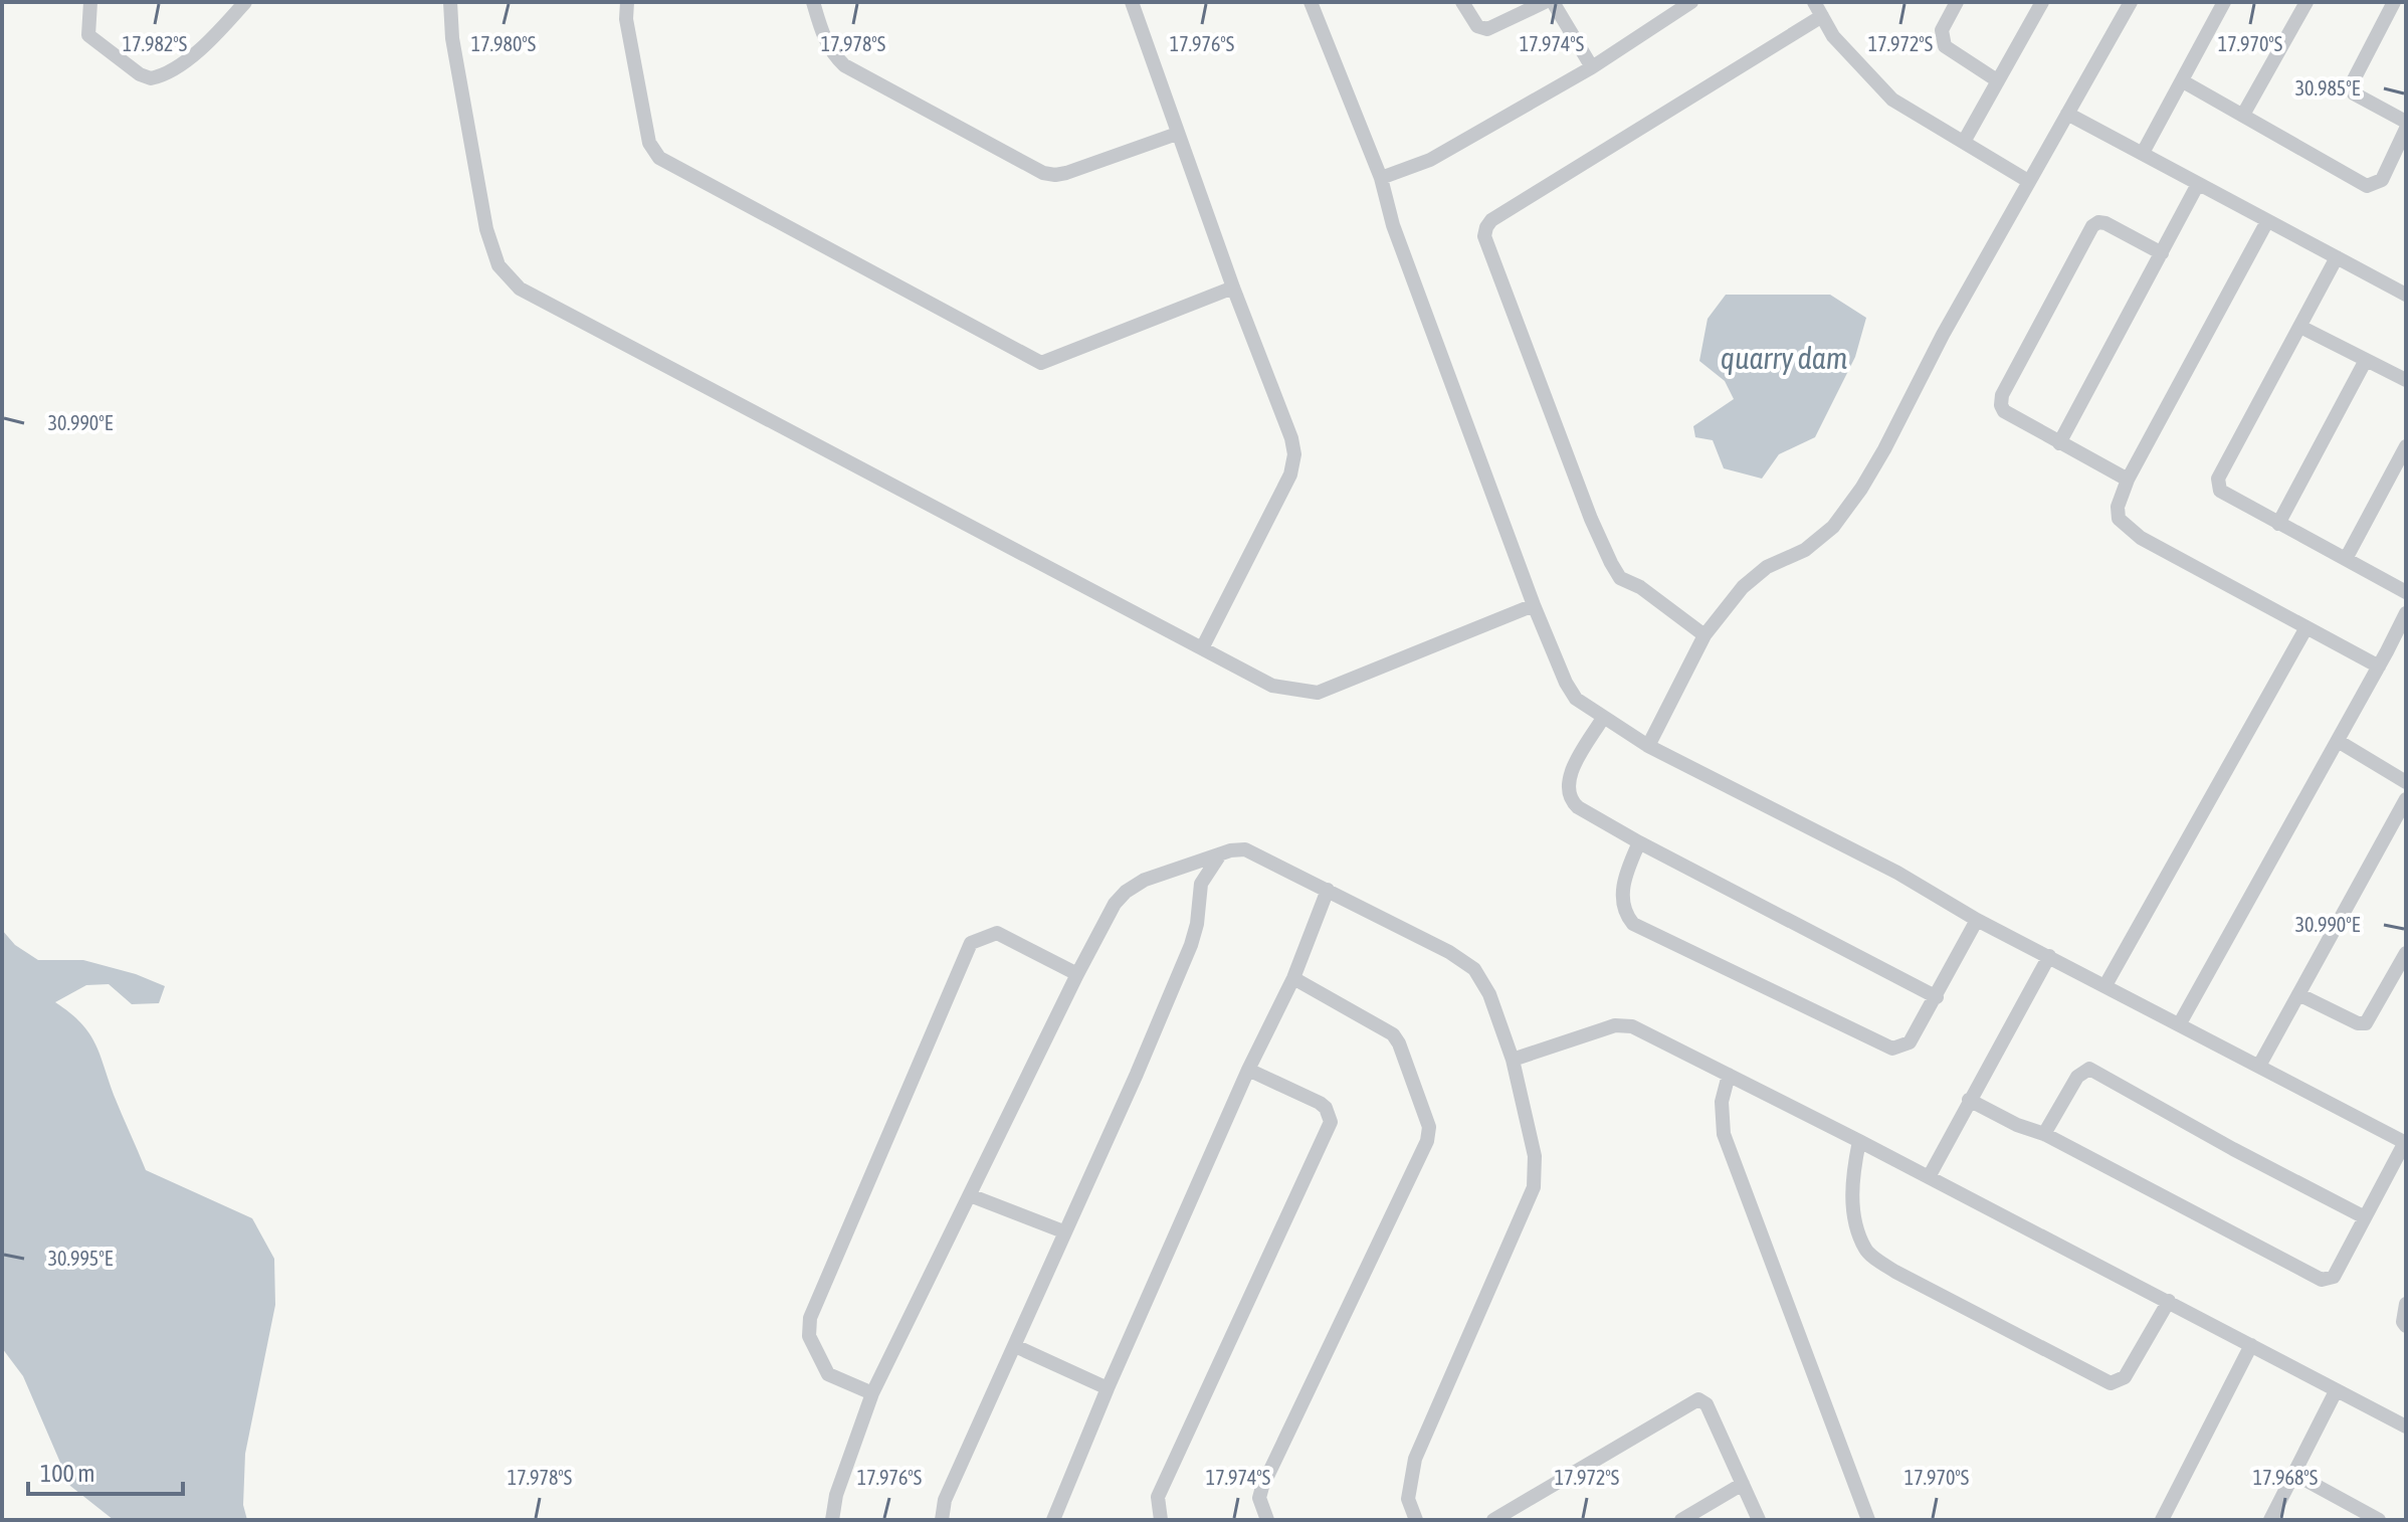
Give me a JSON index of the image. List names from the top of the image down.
{
  "water": ["quarry dam"],
  "scale_bar": "100 m",
  "coordinates": [
    "17.982°S",
    "17.980°S",
    "17.978°S",
    "17.976°S",
    "17.974°S",
    "17.972°S",
    "17.970°S",
    "30.985°E",
    "30.990°E",
    "30.995°E",
    "17.968°S"
  ]
}
